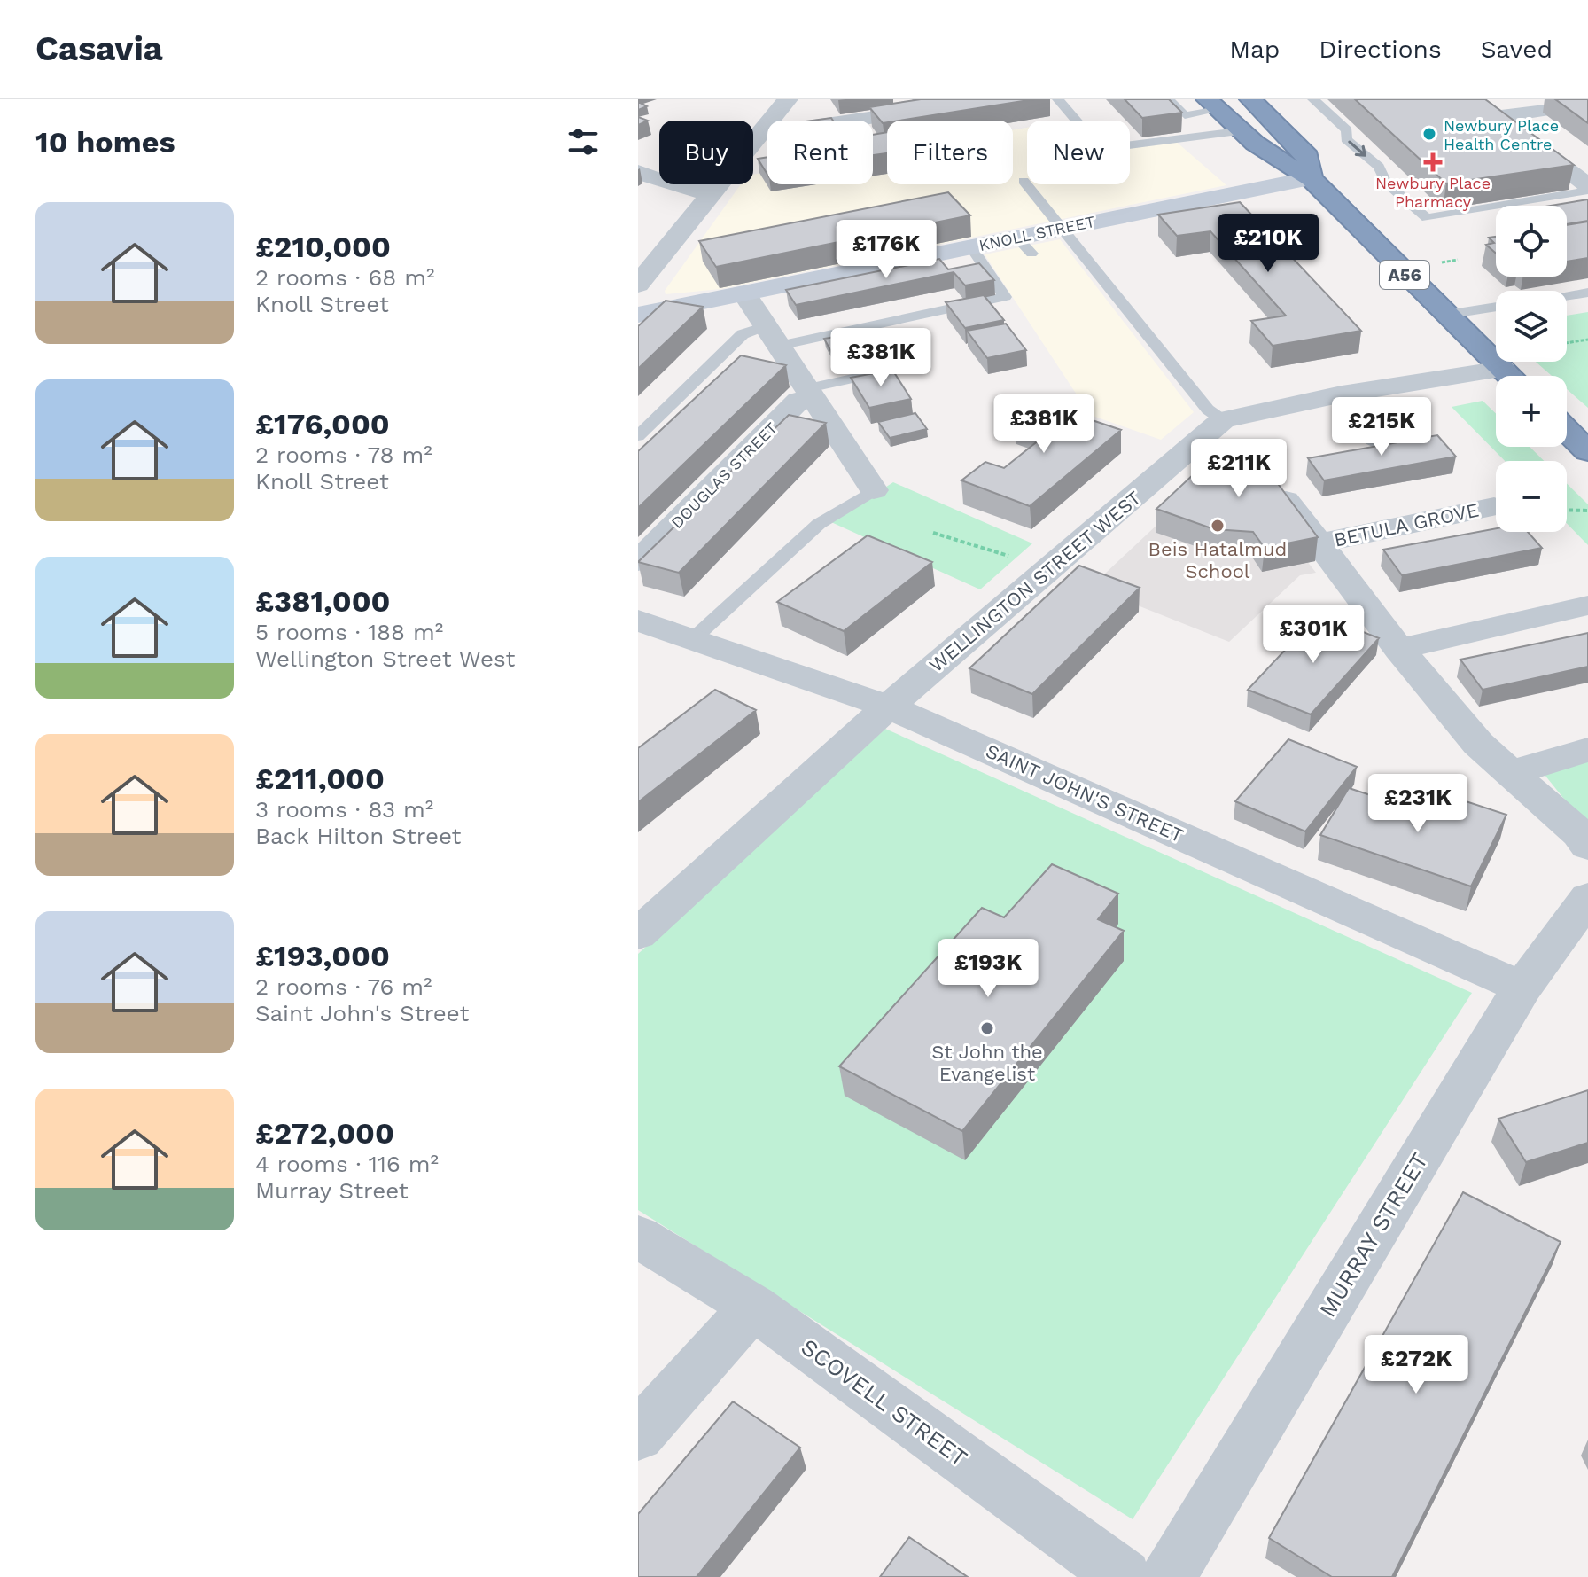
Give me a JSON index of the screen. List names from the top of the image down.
{
  "streets": {
    "highway": ["A56"],
    "main road": ["KNOLL STREET"],
    "street": [
      "DOUGLAS STREET",
      "BETULA GROVE",
      "WELLINGTON STREET WEST",
      "SAINT JOHN'S STREET",
      "MURRAY STREET",
      "SCOVELL STREET"
    ]
  },
  "crossings": [
    ["KNOLL STREET", "A56"],
    ["WELLINGTON STREET WEST", "SAINT JOHN'S STREET"],
    ["SAINT JOHN'S STREET", "MURRAY STREET"]
  ],
  "places": {
    "other": ["Newbury Place Health Centre", "Beis Hatalmud School", "St John the Evangelist"],
    "health": ["Newbury Place Pharmacy"]
  },
  "page": {
    "header": "Casavia",
    "nav": ["Map", "Directions", "Saved"],
    "heading": "10 homes",
    "chip": [
      "Buy",
      "Rent",
      "Filters",
      "New"
    ],
    "list": [
      {
        "name": "£210,000",
        "note": "2 rooms · 68 m² · Knoll Street"
      },
      {
        "name": "£176,000",
        "note": "2 rooms · 78 m² · Knoll Street"
      },
      {
        "name": "£381,000",
        "note": "5 rooms · 188 m² · Wellington Street West"
      },
      {
        "name": "£211,000",
        "note": "3 rooms · 83 m² · Back Hilton Street"
      },
      {
        "name": "£193,000",
        "note": "2 rooms · 76 m² · Saint John's Street"
      },
      {
        "name": "£272,000",
        "note": "4 rooms · 116 m² · Murray Street"
      }
    ],
    "map_buttons": ["+", "−"],
    "price": [
      "£210K",
      "£176K",
      "£381K",
      "£381K",
      "£215K",
      "£211K",
      "£301K",
      "£231K",
      "£193K",
      "£272K"
    ]
  }
}
